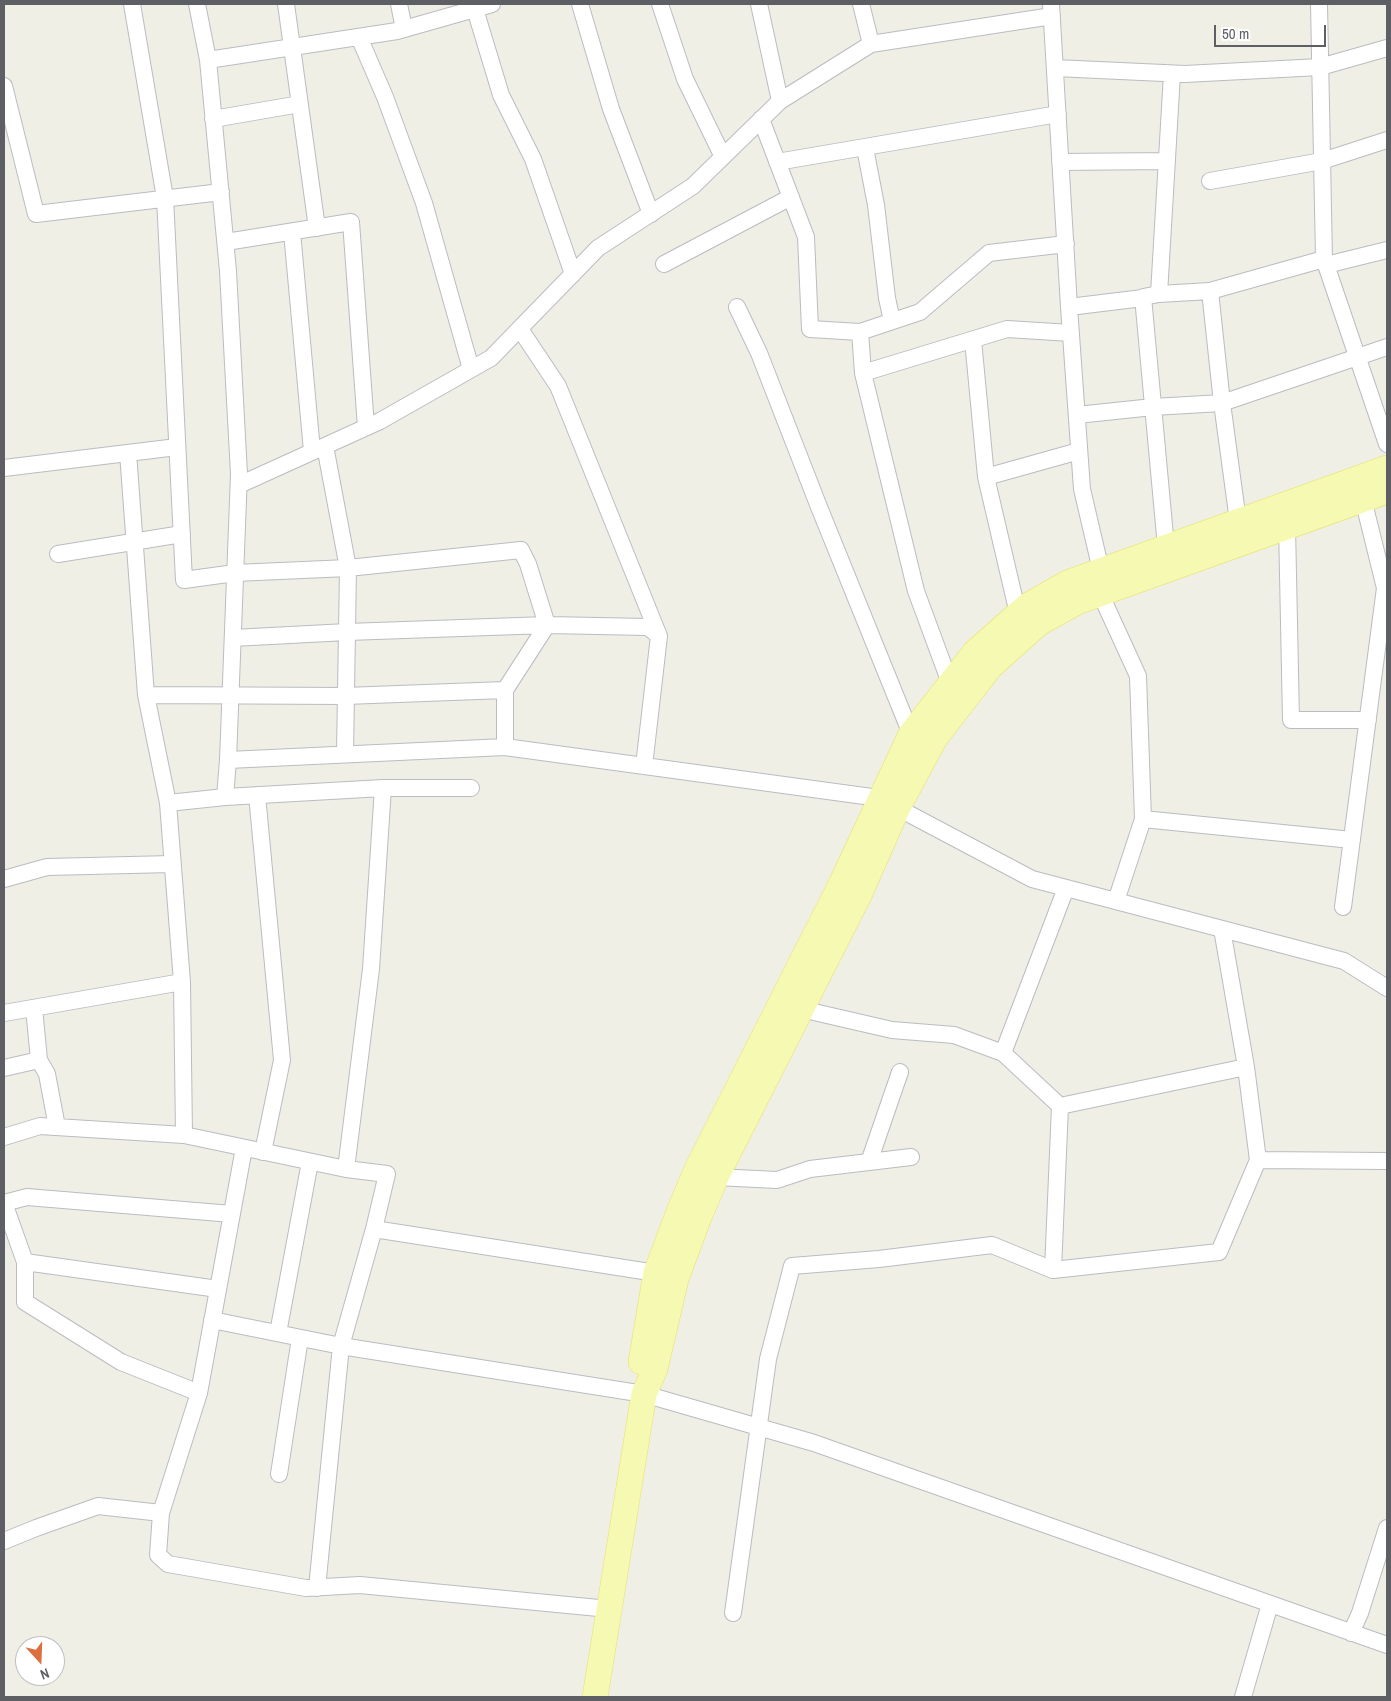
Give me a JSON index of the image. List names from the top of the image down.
{
  "scale_bar": "50 m",
  "north": "bottom"
}
